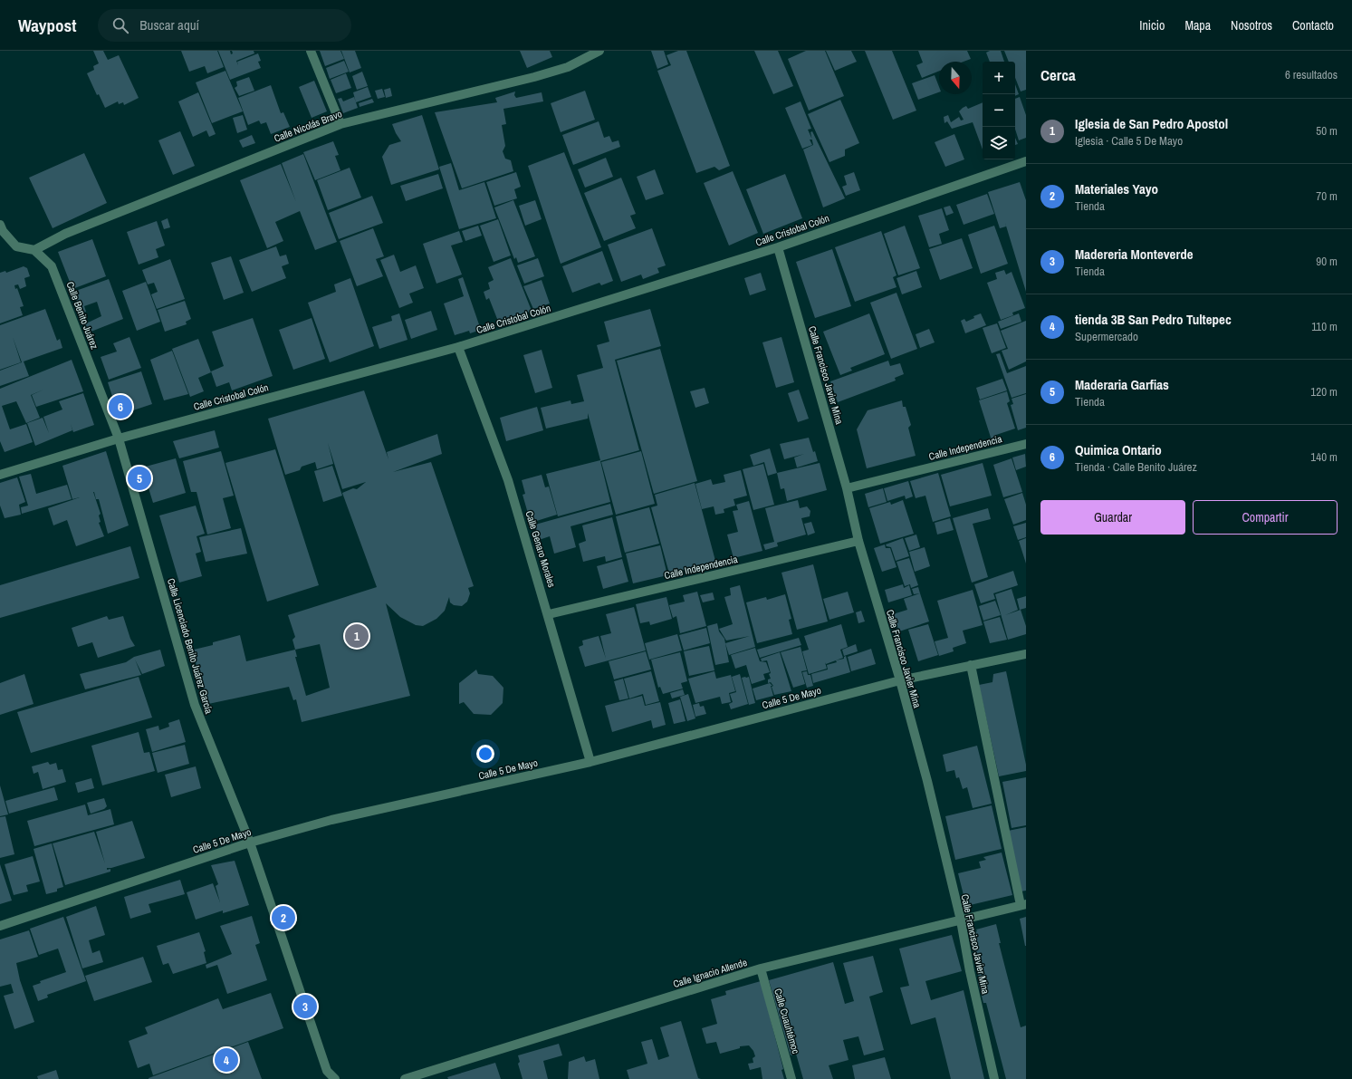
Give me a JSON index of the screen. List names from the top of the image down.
{
  "streets": {
    "street": [
      "Calle Nicolás Bravo",
      "Calle Cristobal Colón",
      "Calle Benito Juárez",
      "Calle Francisco Javier Mina",
      "Calle Independencia",
      "Calle Genaro Morales",
      "Calle Licenciado Benito Juárez García",
      "Calle 5 De Mayo",
      "Calle Ignacio Allende",
      "Calle Cuauhtémoc"
    ]
  },
  "crossings": [
    ["Calle Nicolás Bravo", "Calle Benito Juárez"],
    ["Calle Cristobal Colón", "Calle Benito Juárez"],
    ["Calle Cristobal Colón", "Calle Francisco Javier Mina"],
    ["Calle Cristobal Colón", "Calle Genaro Morales"],
    ["Calle Cristobal Colón", "Calle Licenciado Benito Juárez García"],
    ["Calle Benito Juárez", "Calle Licenciado Benito Juárez García"],
    ["Calle Francisco Javier Mina", "Calle Independencia"],
    ["Calle Francisco Javier Mina", "Calle 5 De Mayo"],
    ["Calle Francisco Javier Mina", "Calle Ignacio Allende"],
    ["Calle Independencia", "Calle Genaro Morales"],
    ["Calle Genaro Morales", "Calle 5 De Mayo"],
    ["Calle Licenciado Benito Juárez García", "Calle 5 De Mayo"],
    ["Calle Ignacio Allende", "Calle Cuauhtémoc"]
  ],
  "north": "bottom",
  "page": {
    "header": "Waypost",
    "search": "Buscar aquí",
    "nav": [
      "Inicio",
      "Mapa",
      "Nosotros",
      "Contacto"
    ],
    "heading": ["Cerca", "6 resultados"],
    "map_buttons": ["+", "−"],
    "list": [
      {
        "mark": "1",
        "name": "Iglesia de San Pedro Apostol",
        "note": "Iglesia · Calle 5 De Mayo",
        "value": "50 m"
      },
      {
        "mark": "2",
        "name": "Materiales Yayo",
        "note": "Tienda",
        "value": "70 m"
      },
      {
        "mark": "3",
        "name": "Madereria Monteverde",
        "note": "Tienda",
        "value": "90 m"
      },
      {
        "mark": "4",
        "name": "tienda 3B San Pedro Tultepec",
        "note": "Supermercado",
        "value": "110 m"
      },
      {
        "mark": "5",
        "name": "Maderaria Garfias",
        "note": "Tienda",
        "value": "120 m"
      },
      {
        "mark": "6",
        "name": "Quimica Ontario",
        "note": "Tienda · Calle Benito Juárez",
        "value": "140 m"
      }
    ],
    "pins": [
      "6",
      "5",
      "1",
      "2",
      "3",
      "4"
    ],
    "buttons": ["Guardar", "Compartir"]
  }
}
